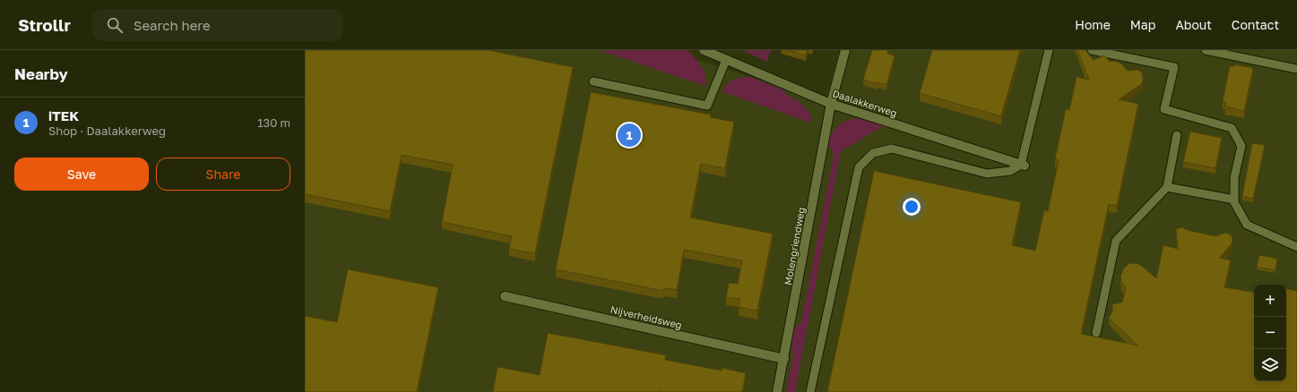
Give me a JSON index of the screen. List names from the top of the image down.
{
  "streets": {
    "street": ["Daalakkerweg", "Molengriendweg", "Nijverheidsweg"]
  },
  "crossings": [
    ["Daalakkerweg", "Molengriendweg"],
    ["Molengriendweg", "Nijverheidsweg"]
  ],
  "page": {
    "header": "Strollr",
    "search": "Search here",
    "nav": [
      "Home",
      "Map",
      "About",
      "Contact"
    ],
    "heading": "Nearby",
    "list": [
      {
        "mark": "1",
        "name": "iTEK",
        "note": "Shop · Daalakkerweg",
        "value": "130 m"
      }
    ],
    "pins": "1",
    "buttons": ["Save", "Share"],
    "map_buttons": ["+", "−"]
  }
}
